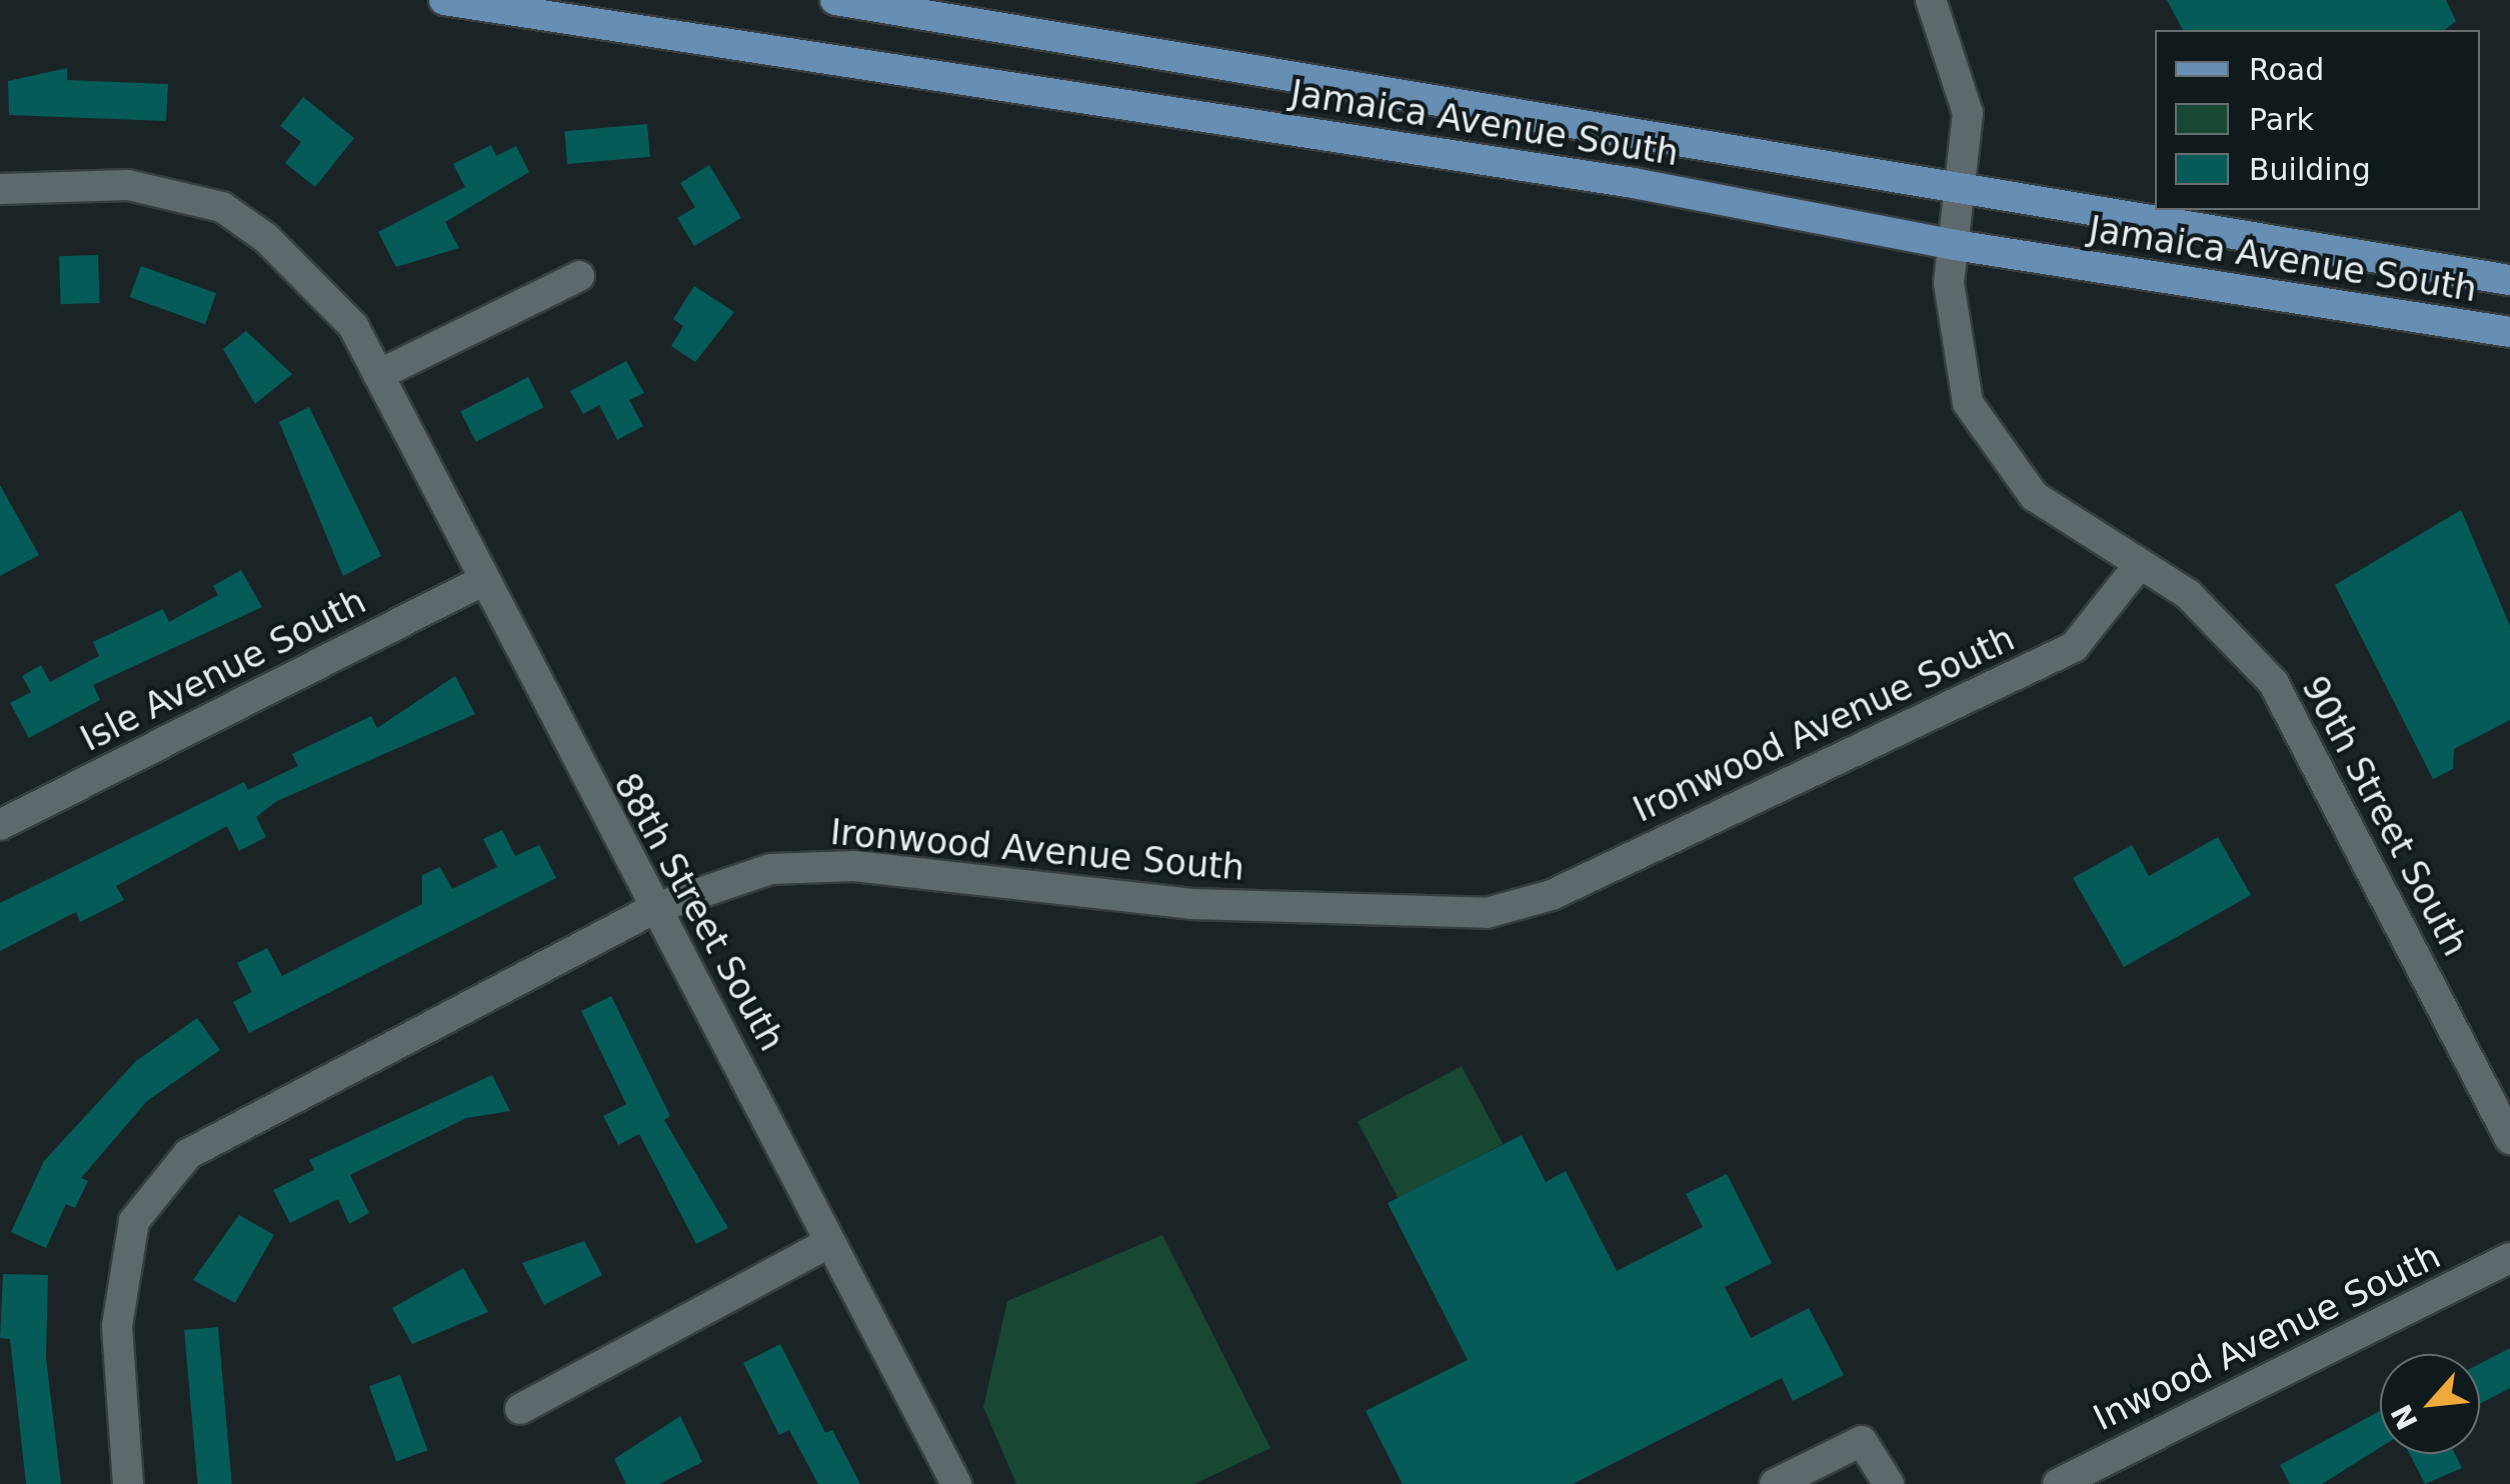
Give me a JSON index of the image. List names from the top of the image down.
{
  "streets": {
    "main road": ["Jamaica Avenue South"],
    "street": [
      "Isle Avenue South",
      "Ironwood Avenue South",
      "90th Street South",
      "88th Street South",
      "Inwood Avenue South"
    ]
  },
  "crossings": [
    ["Jamaica Avenue South", "90th Street South"],
    ["Isle Avenue South", "88th Street South"],
    ["Ironwood Avenue South", "90th Street South"],
    ["Ironwood Avenue South", "88th Street South"]
  ],
  "legend": ["Road", "Park", "Building"],
  "north": "bottom left"
}
